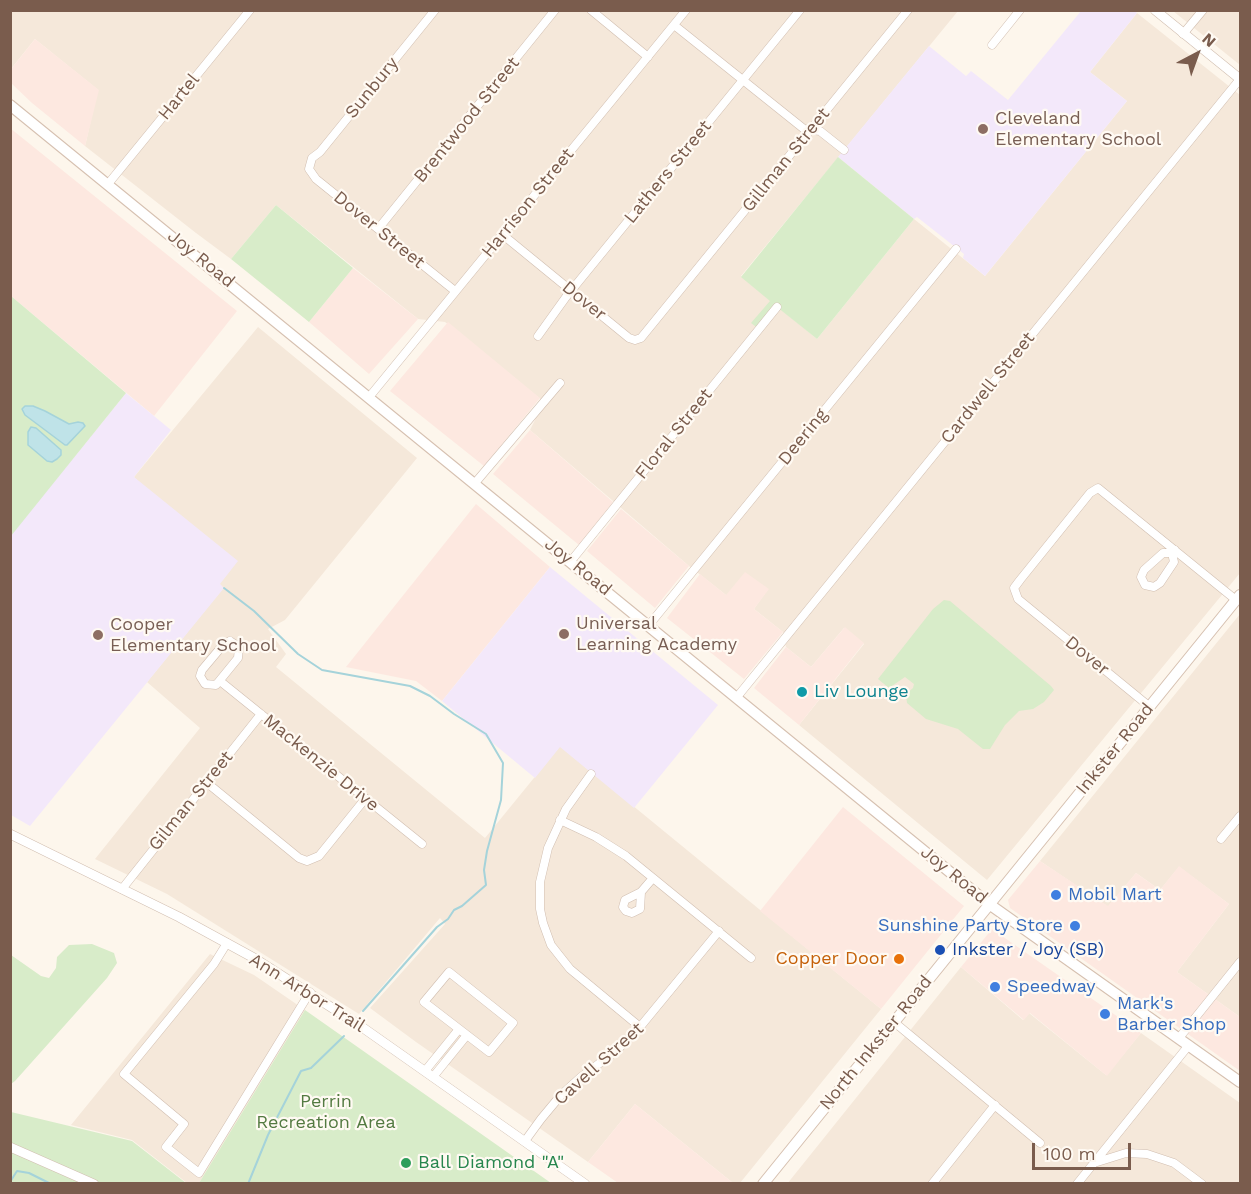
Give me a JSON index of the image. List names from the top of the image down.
{
  "streets": {
    "main road": ["Joy Road", "Inkster Road", "North Inkster Road"],
    "street": [
      "Sunbury",
      "Hartel",
      "Brentwood Street",
      "Gillman Street",
      "Lathers Street",
      "Harrison Street",
      "Dover Street",
      "Dover",
      "Cardwell Street",
      "Floral Street",
      "Deering",
      "Mackenzie Drive",
      "Gilman Street",
      "Ann Arbor Trail",
      "Cavell Street"
    ]
  },
  "crossings": [
    ["Sunbury", "Dover Street"],
    ["Hartel", "Joy Road"],
    ["Brentwood Street", "Dover Street"],
    ["Gillman Street", "Dover"],
    ["Lathers Street", "Dover"],
    ["Harrison Street", "Dover Street"],
    ["Harrison Street", "Joy Road"],
    ["Harrison Street", "Dover"],
    ["Joy Road", "Cardwell Street"],
    ["Joy Road", "Floral Street"],
    ["Joy Road", "Deering"],
    ["Joy Road", "Inkster Road"],
    ["Joy Road", "North Inkster Road"],
    ["Dover", "Inkster Road"],
    ["Inkster Road", "North Inkster Road"],
    ["Mackenzie Drive", "Gilman Street"],
    ["Gilman Street", "Ann Arbor Trail"],
    ["Ann Arbor Trail", "Cavell Street"]
  ],
  "parks": ["Perrin Recreation Area"],
  "places": [
    "Cleveland Elementary School",
    "Universal Learning Academy",
    "Cooper Elementary School",
    "Liv Lounge",
    "Mobil Mart",
    "Sunshine Party Store",
    "Inkster / Joy (SB)",
    "Copper Door",
    "Speedway",
    "Mark's Barber Shop",
    "Ball Diamond \"A\""
  ],
  "scale_bar": "100 m",
  "north": "top right"
}
